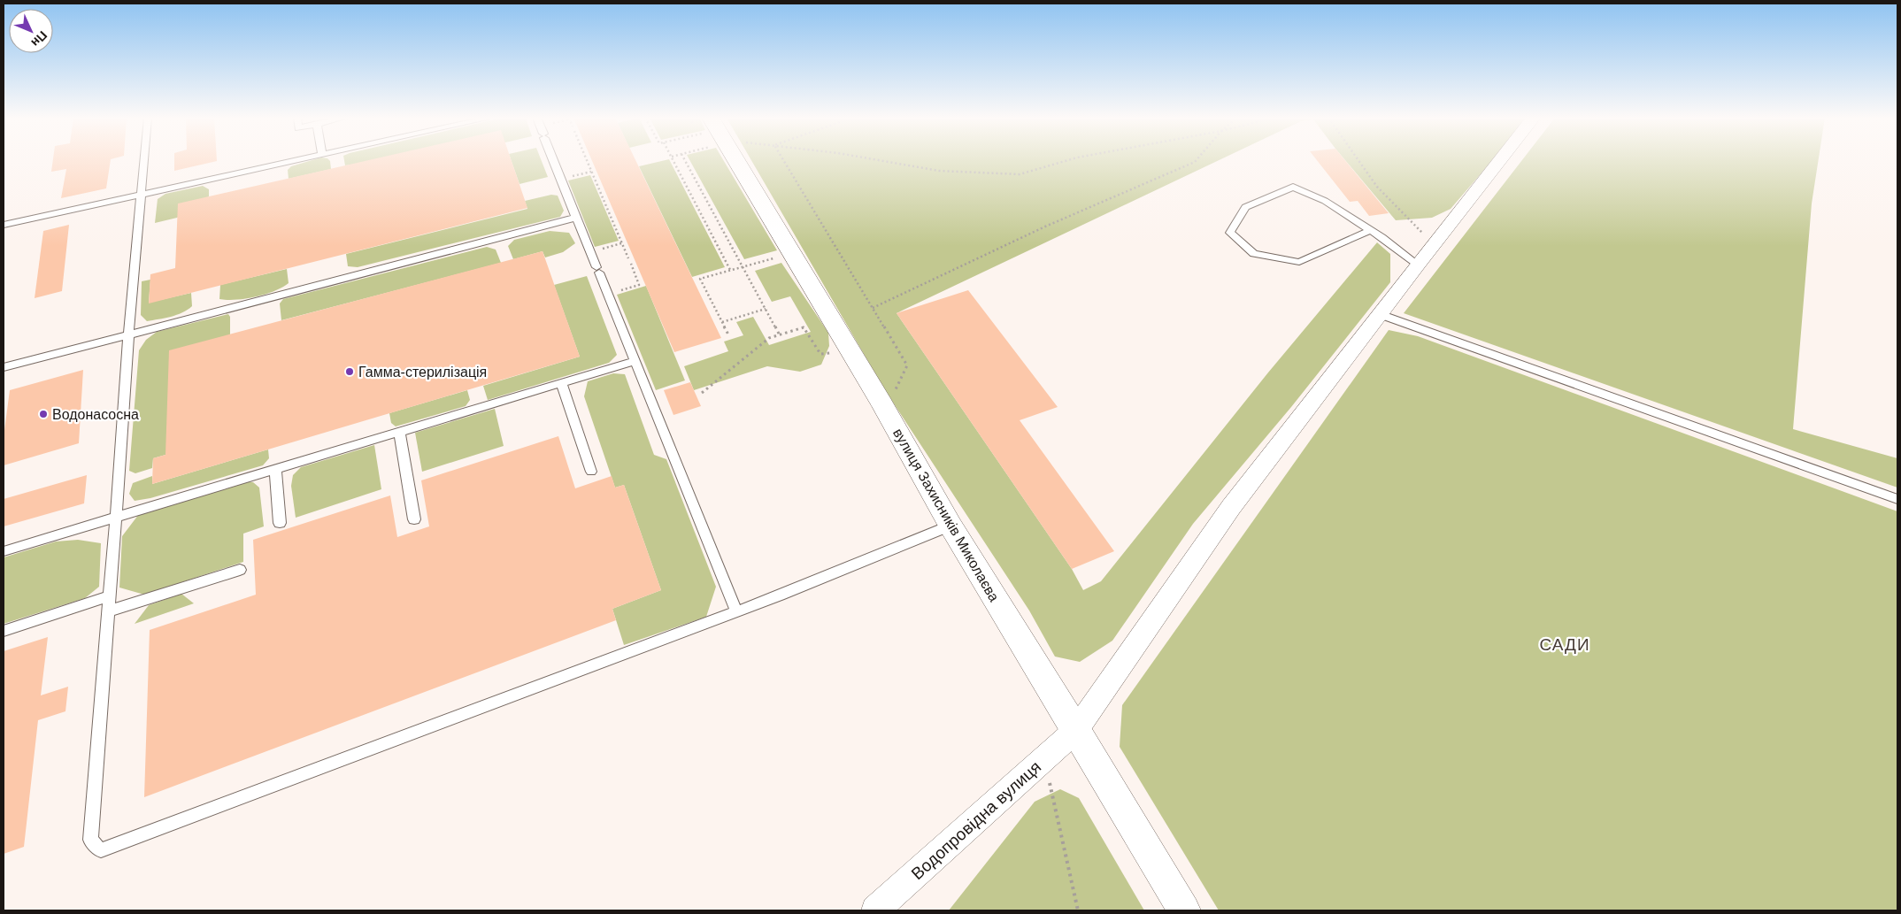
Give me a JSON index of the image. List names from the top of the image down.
{
  "streets": {
    "street": ["вулиця Захисників Миколаєва", "Водопровідна вулиця"]
  },
  "crossings": [
    ["вулиця Захисників Миколаєва", "Водопровідна вулиця"]
  ],
  "districts": ["САДИ"],
  "places": ["Гамма-стерилізація", "Водонасосна"],
  "north": "bottom right"
}
